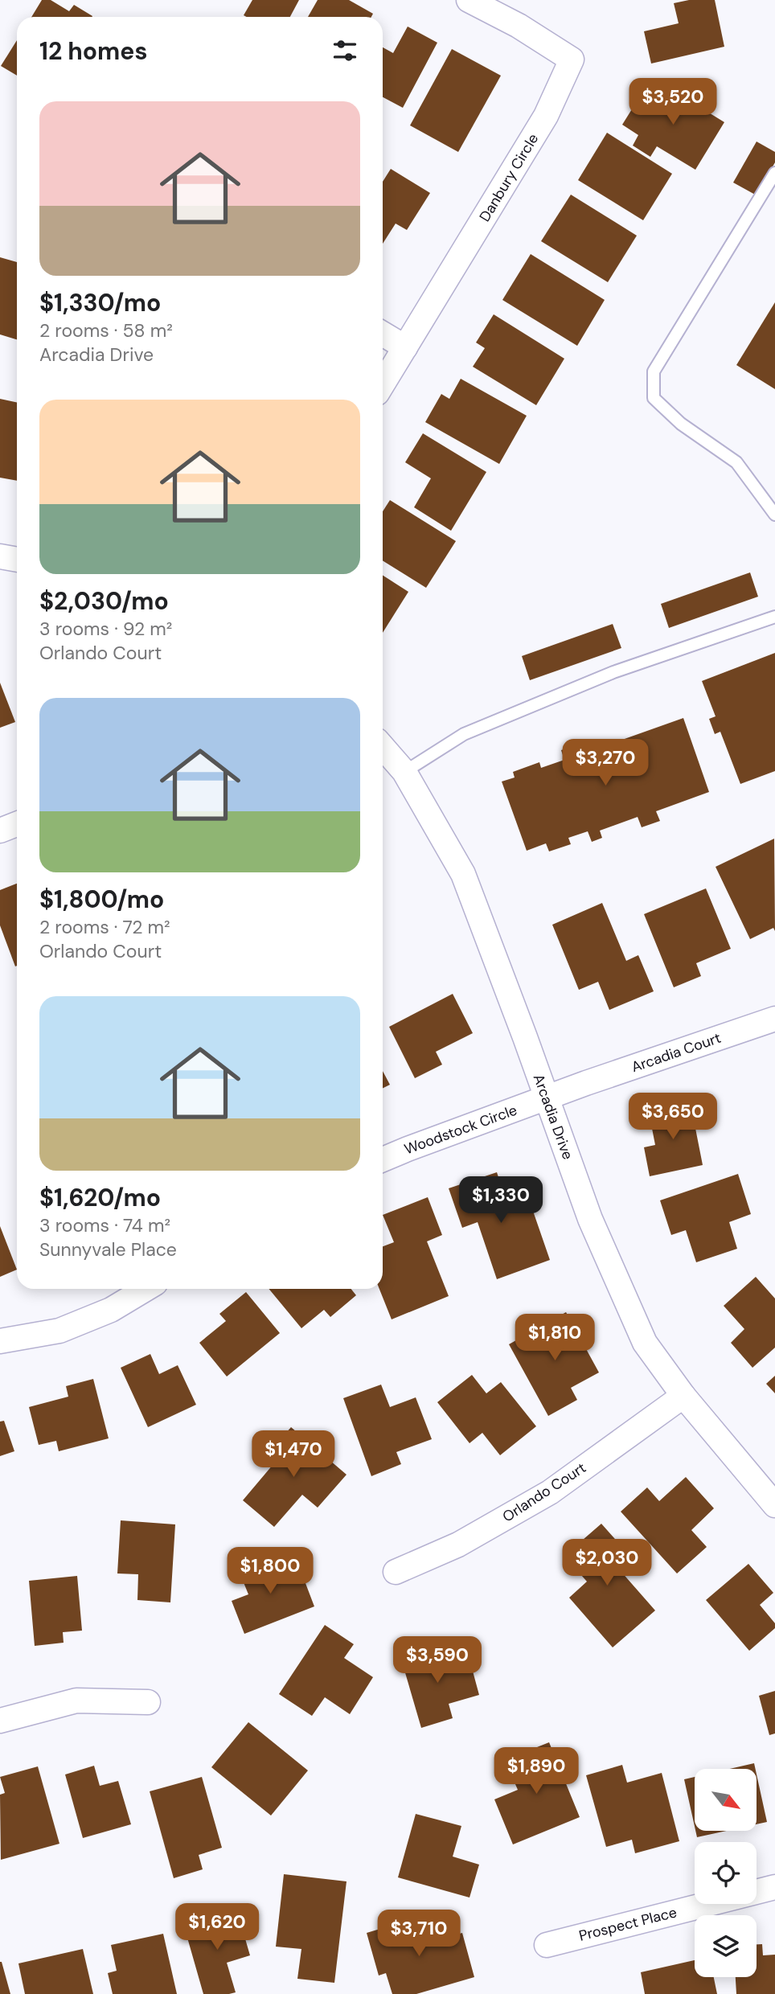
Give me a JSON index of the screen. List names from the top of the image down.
{
  "streets": {
    "street": [
      "Danbury Circle",
      "Arcadia Court",
      "Arcadia Drive",
      "Woodstock Circle",
      "Orlando Court",
      "Prospect Place"
    ]
  },
  "crossings": [
    ["Arcadia Court", "Arcadia Drive"],
    ["Arcadia Court", "Woodstock Circle"],
    ["Arcadia Drive", "Woodstock Circle"],
    ["Arcadia Drive", "Orlando Court"]
  ],
  "north": "bottom right",
  "page": {
    "heading": "12 homes",
    "price": [
      "$3,520",
      "$3,270",
      "$3,650",
      "$1,330",
      "$1,810",
      "$1,470",
      "$2,030",
      "$1,800",
      "$3,590",
      "$1,890",
      "$1,620",
      "$3,710"
    ],
    "list": [
      {
        "name": "$1,330/mo",
        "note": "2 rooms · 58 m² · Arcadia Drive"
      },
      {
        "name": "$2,030/mo",
        "note": "3 rooms · 92 m² · Orlando Court"
      },
      {
        "name": "$1,800/mo",
        "note": "2 rooms · 72 m² · Orlando Court"
      },
      {
        "name": "$1,620/mo",
        "note": "3 rooms · 74 m² · Sunnyvale Place"
      }
    ]
  }
}
